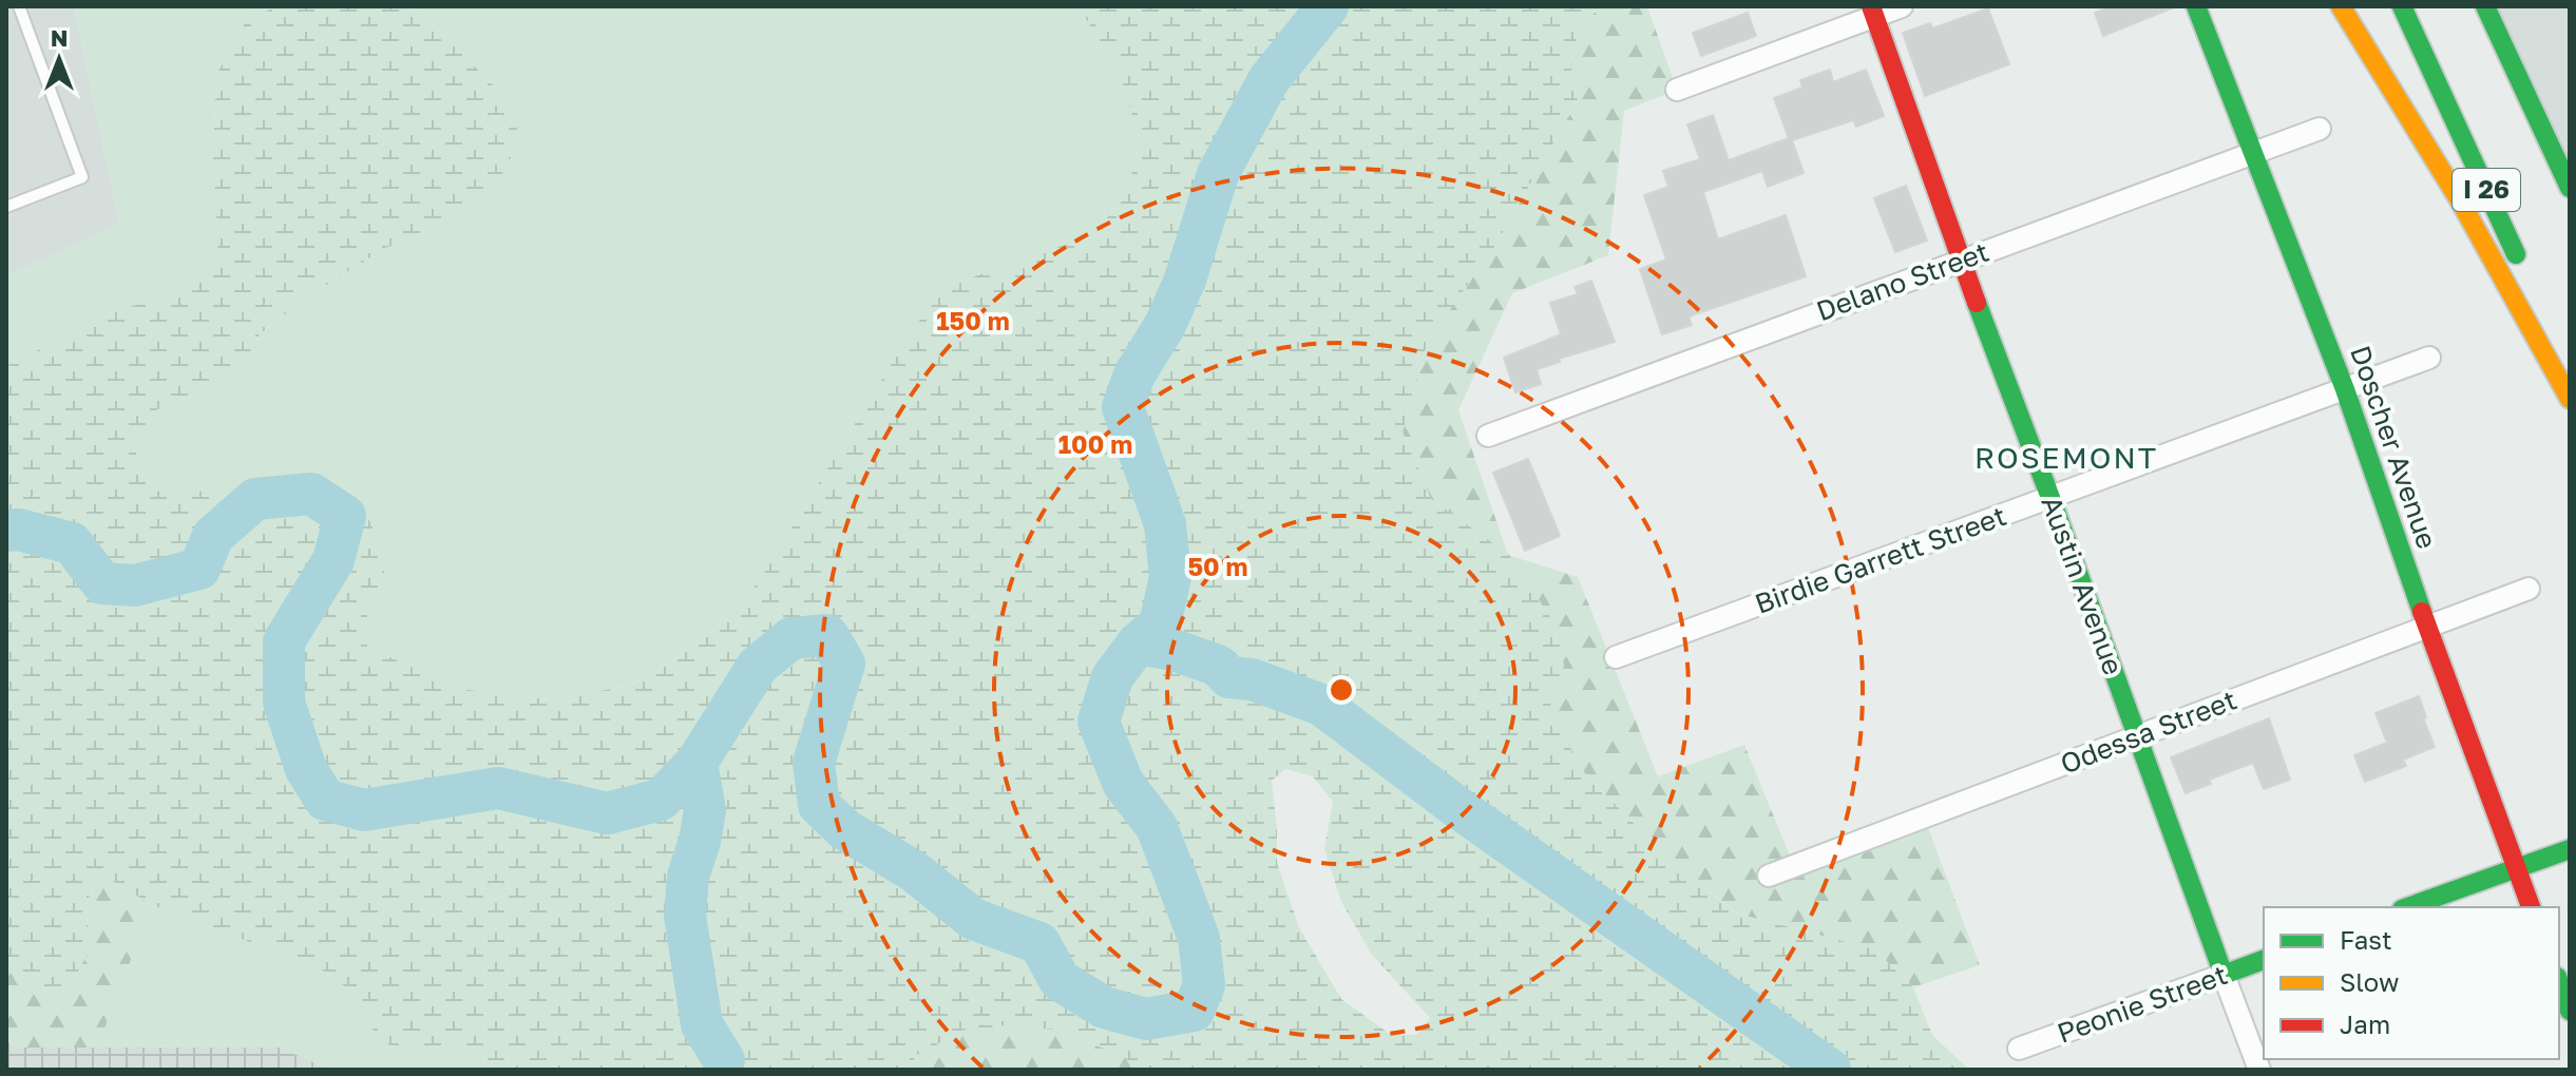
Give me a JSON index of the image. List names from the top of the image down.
{
  "streets": {
    "main road": [
      "I 26",
      "Doscher Avenue",
      "Austin Avenue",
      "Peonie Street"
    ],
    "street": ["Delano Street", "Birdie Garrett Street", "Odessa Street"]
  },
  "crossings": [
    ["Delano Street", "Doscher Avenue"],
    ["Delano Street", "Austin Avenue"],
    ["Doscher Avenue", "Birdie Garrett Street"],
    ["Doscher Avenue", "Odessa Street"],
    ["Birdie Garrett Street", "Austin Avenue"],
    ["Austin Avenue", "Odessa Street"],
    ["Austin Avenue", "Peonie Street"]
  ],
  "districts": ["ROSEMONT"],
  "legend": ["Fast", "Slow", "Jam"],
  "north": "top",
  "rings": ["150 m", "100 m", "50 m"]
}
